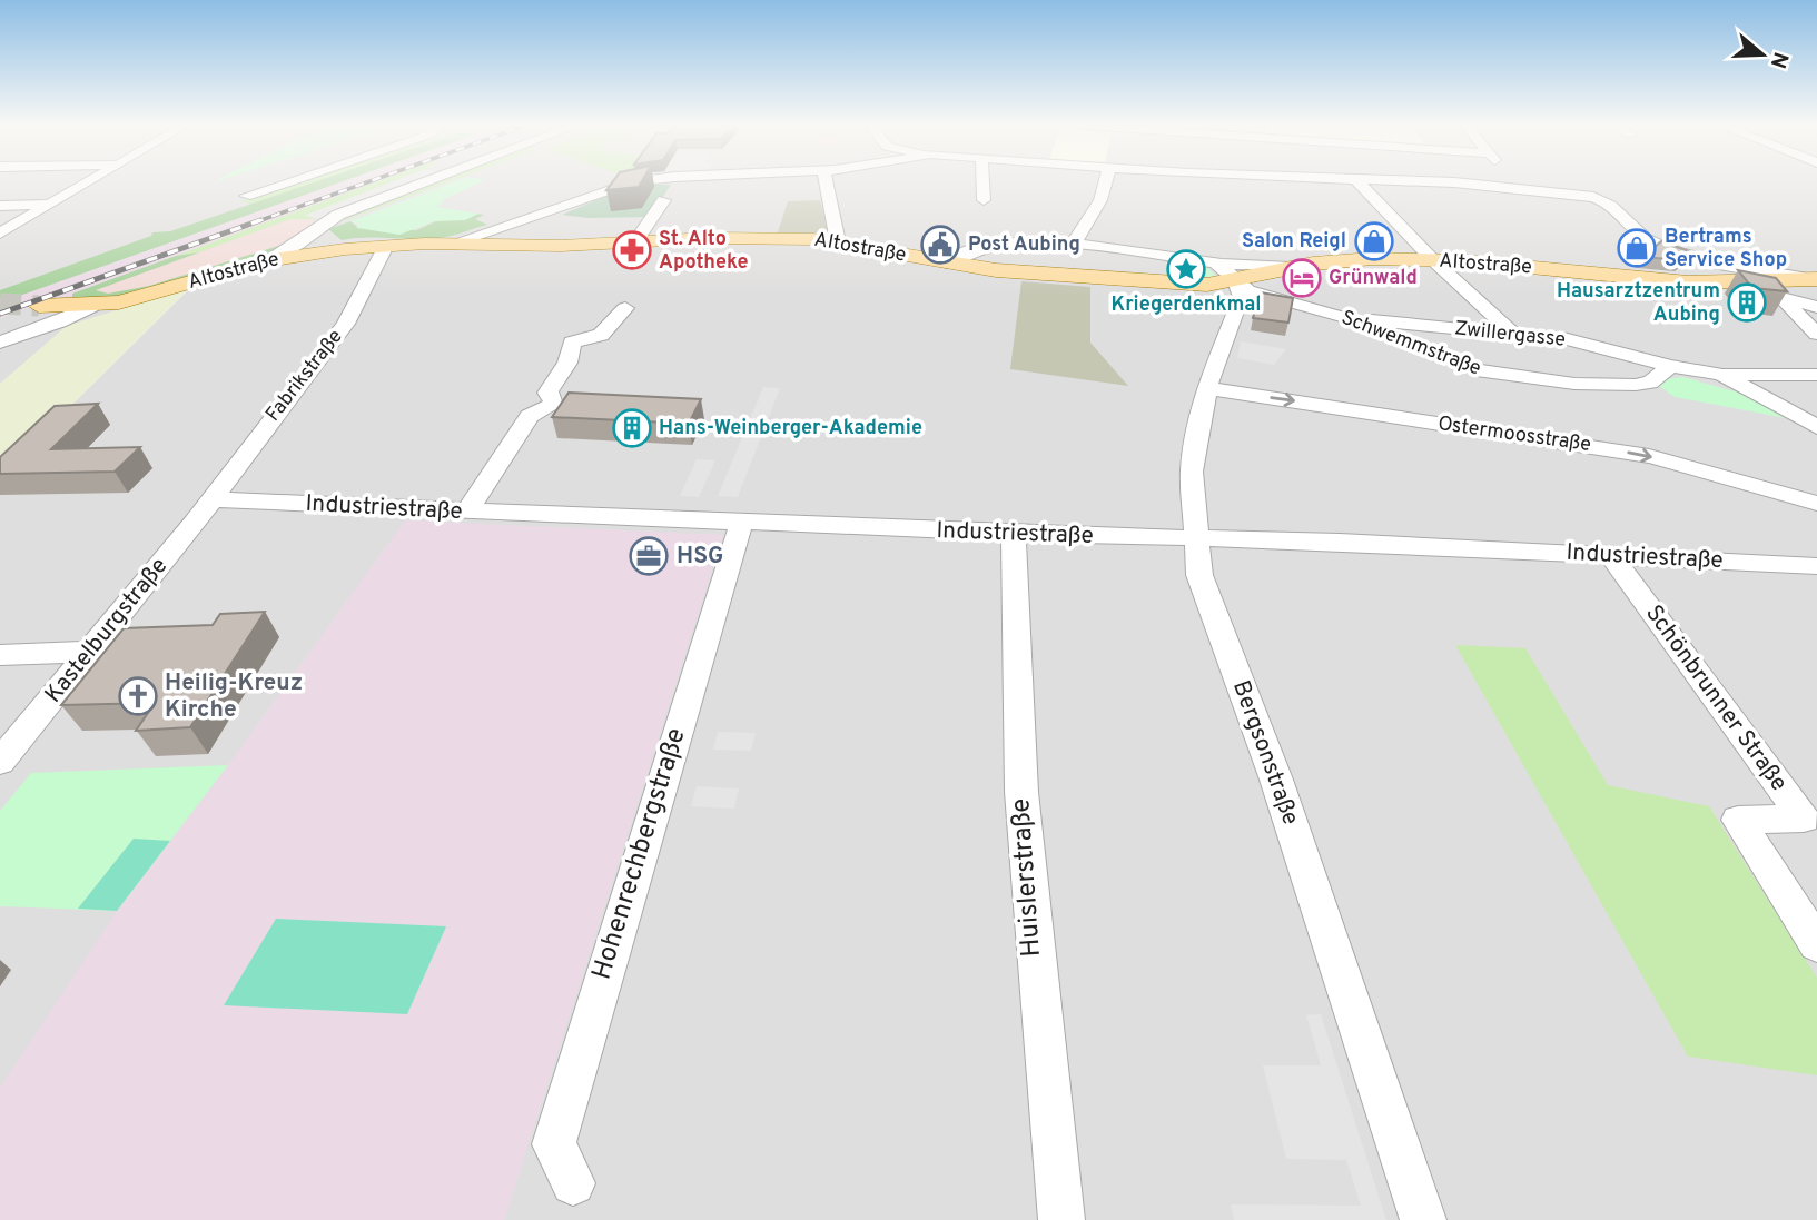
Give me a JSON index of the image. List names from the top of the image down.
{
  "streets": {
    "main road": ["Altostraße"],
    "street": [
      "Zwillergasse",
      "Schwemmstraße",
      "Fabrikstraße",
      "Ostermoosstraße",
      "Industriestraße",
      "Kastelburgstraße",
      "Schönbrunner Straße",
      "Bergsonstraße",
      "Hohenrechbergstraße",
      "Huislerstraße"
    ]
  },
  "crossings": [
    ["Altostraße", "Schwemmstraße"],
    ["Altostraße", "Fabrikstraße"],
    ["Altostraße", "Bergsonstraße"],
    ["Zwillergasse", "Schwemmstraße"],
    ["Schwemmstraße", "Bergsonstraße"],
    ["Fabrikstraße", "Industriestraße"],
    ["Fabrikstraße", "Kastelburgstraße"],
    ["Ostermoosstraße", "Bergsonstraße"],
    ["Industriestraße", "Kastelburgstraße"],
    ["Industriestraße", "Schönbrunner Straße"],
    ["Industriestraße", "Bergsonstraße"],
    ["Industriestraße", "Hohenrechbergstraße"],
    ["Industriestraße", "Huislerstraße"]
  ],
  "places": {
    "shop": ["Salon Reigl", "Bertrams Service Shop"],
    "public building": ["Post Aubing"],
    "pharmacy": ["St. Alto Apotheke"],
    "place": ["Kriegerdenkmal"],
    "hotel": ["Grünwald"],
    "building": ["Hausarztzentrum Aubing", "Hans-Weinberger-Akademie"],
    "office": ["HSG"],
    "church": ["Heilig-Kreuz Kirche"]
  },
  "north": "right"
}
